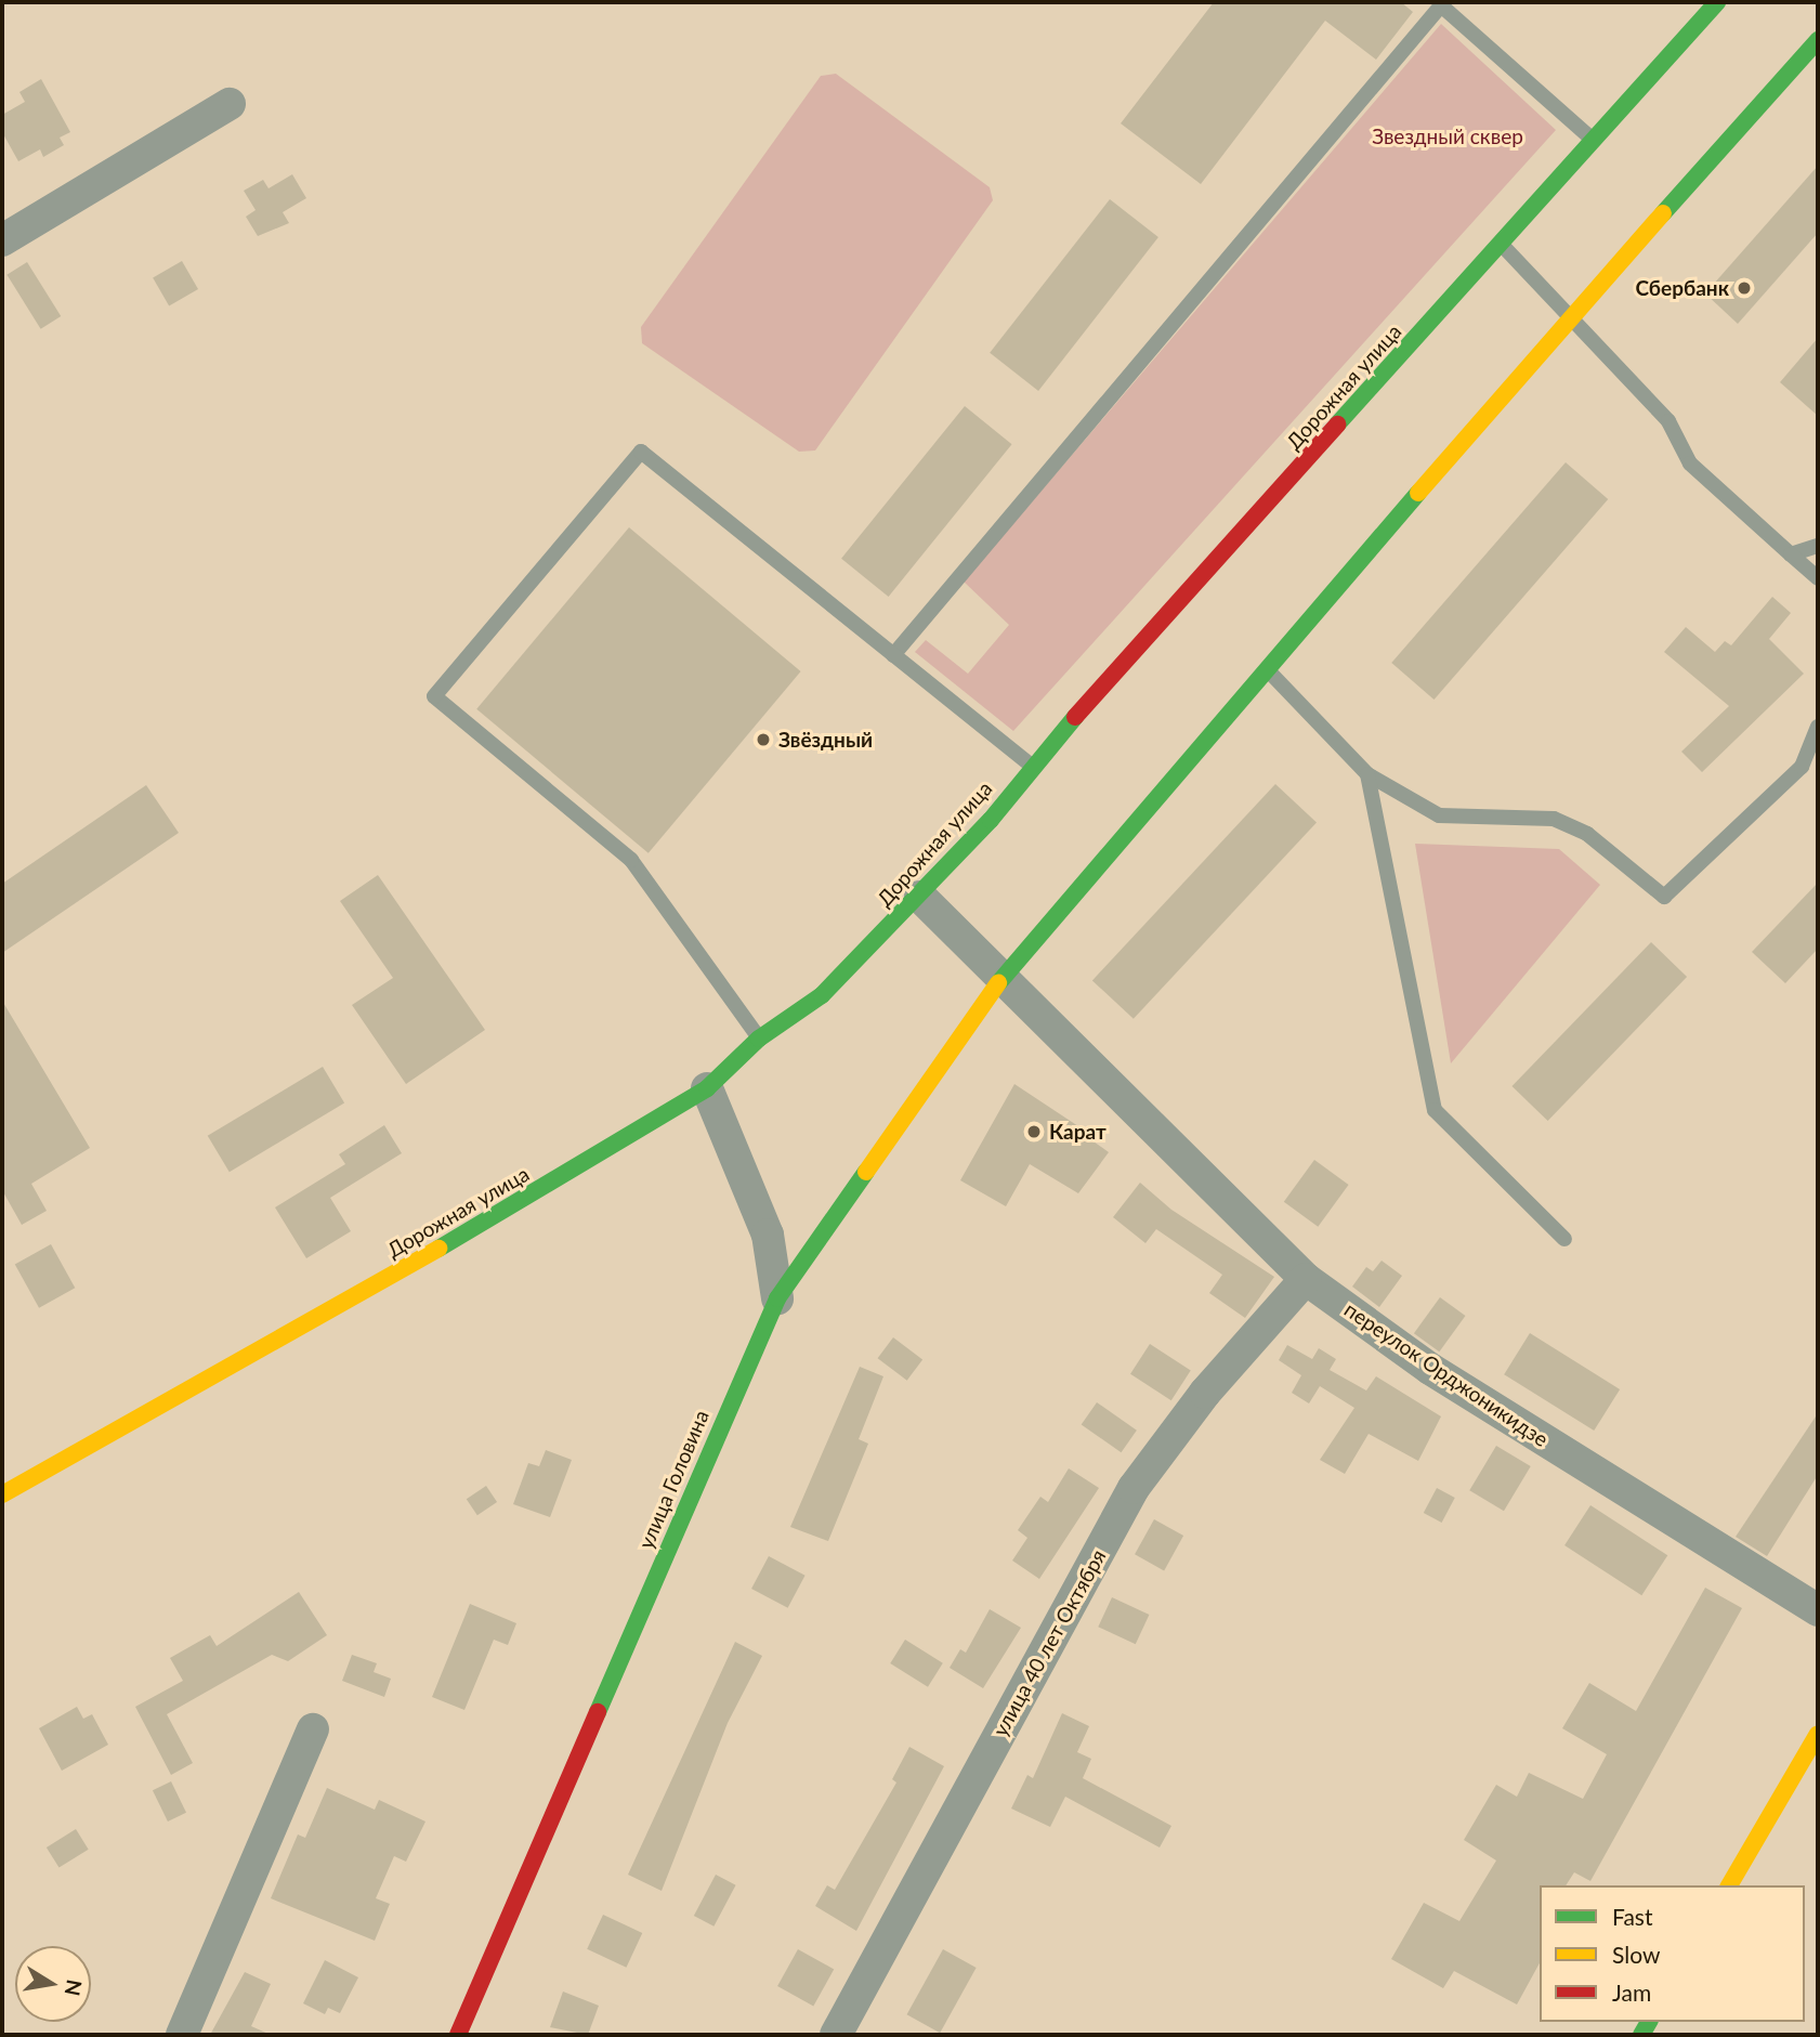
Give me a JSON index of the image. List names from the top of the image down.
{
  "streets": {
    "main road": ["Дорожная улица", "улица Головина"],
    "street": ["переулок Орджоникидзе", "улица 40 лет Октября"]
  },
  "crossings": [
    ["Дорожная улица", "переулок Орджоникидзе"],
    ["переулок Орджоникидзе", "улица Головина"],
    ["переулок Орджоникидзе", "улица 40 лет Октября"]
  ],
  "parks": ["Звездный сквер"],
  "places": ["Сбербанк", "Звёздный", "Карат"],
  "legend": ["Fast", "Slow", "Jam"],
  "north": "right"
}
